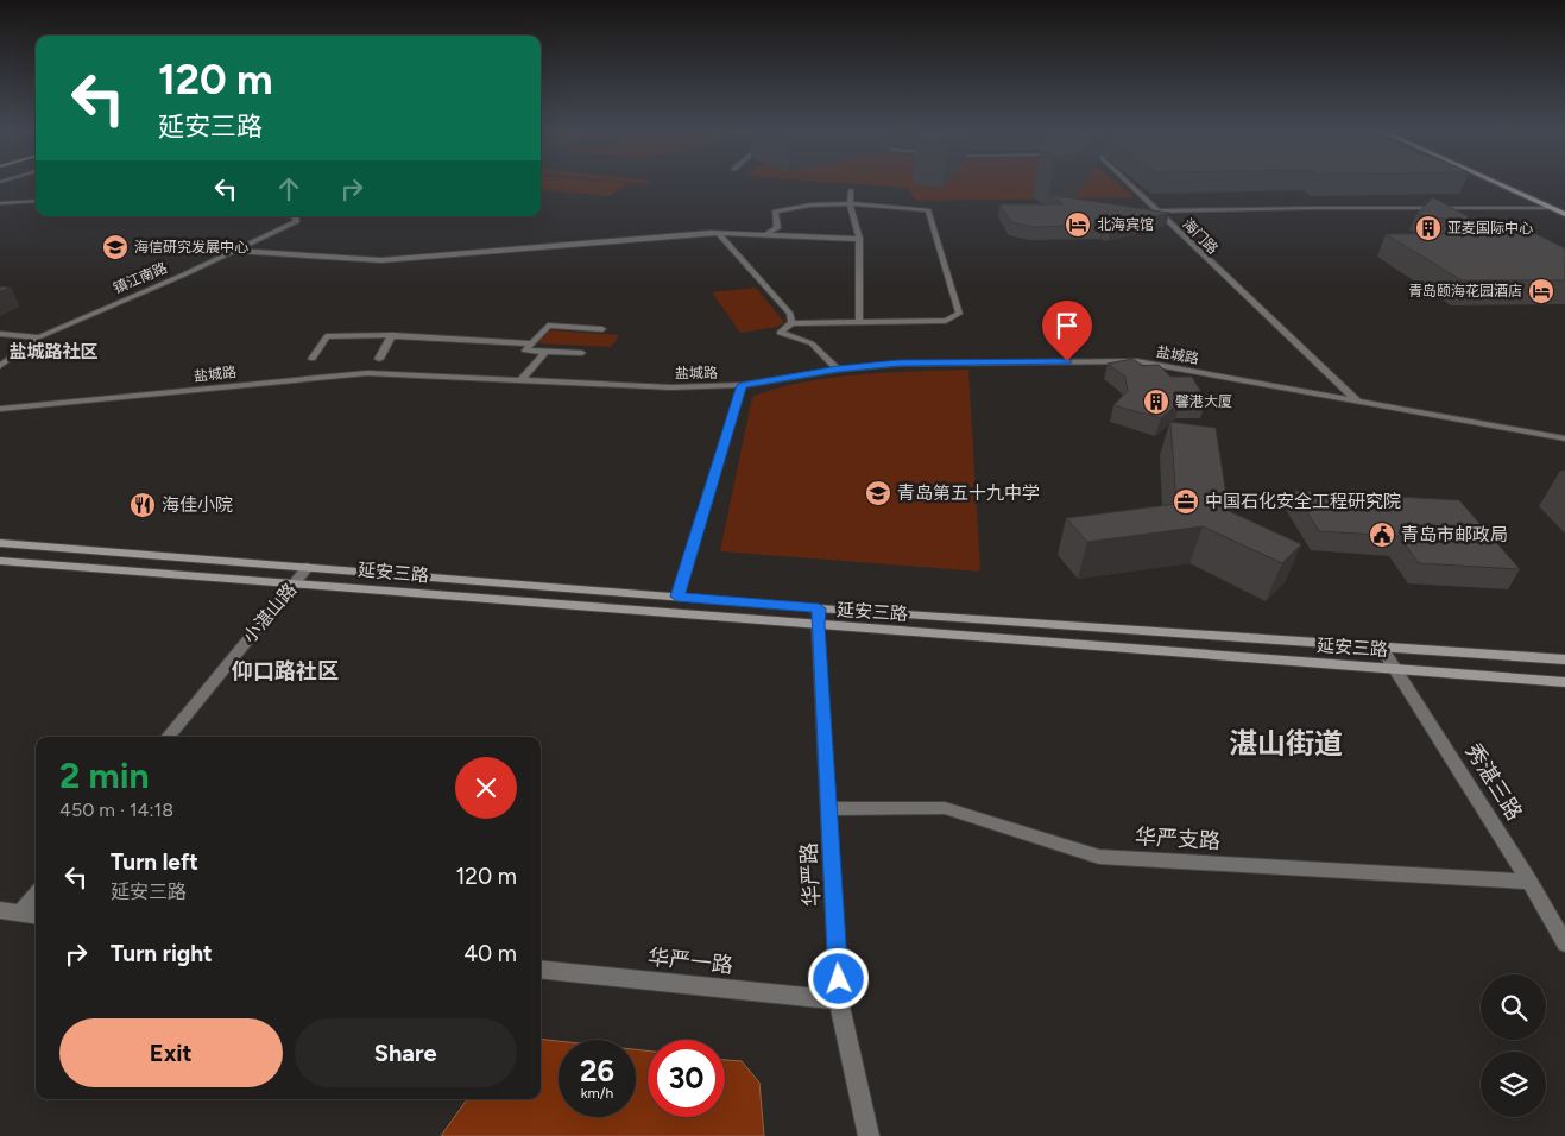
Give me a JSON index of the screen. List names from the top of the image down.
{
  "streets": {
    "main road": ["延安三路"],
    "street": [
      "海门路",
      "镇江南路",
      "盐城路",
      "小湛山路",
      "秀湛三路",
      "华严支路",
      "华严路",
      "华严一路"
    ]
  },
  "crossings": [
    ["海门路", "盐城路"],
    ["延安三路", "小湛山路"],
    ["延安三路", "秀湛三路"],
    ["延安三路", "华严路"],
    ["秀湛三路", "华严支路"],
    ["华严支路", "华严路"],
    ["华严路", "华严一路"]
  ],
  "districts": ["盐城路社区", "仰口路社区", "湛山街道"],
  "places": {
    "hotel": ["北海宾馆", "青岛颐海花园酒店"],
    "building": ["亚麦国际中心", "馨港大厦"],
    "school or university": ["海信研究发展中心", "青岛第五十九中学"],
    "office": ["中国石化安全工程研究院"],
    "restaurant": ["海佳小院"],
    "public building": ["青岛市邮政局"]
  },
  "page": {
    "turn": ["120 m", "延安三路"],
    "heading": ["2 min", "450 m · 14:18"],
    "list": [
      {
        "name": "Turn left",
        "note": "延安三路",
        "value": "120 m"
      },
      {
        "name": "Turn right",
        "value": "40 m"
      }
    ],
    "buttons": ["Exit", "Share"],
    "speed": "26 km/h",
    "limit": "30"
  }
}
